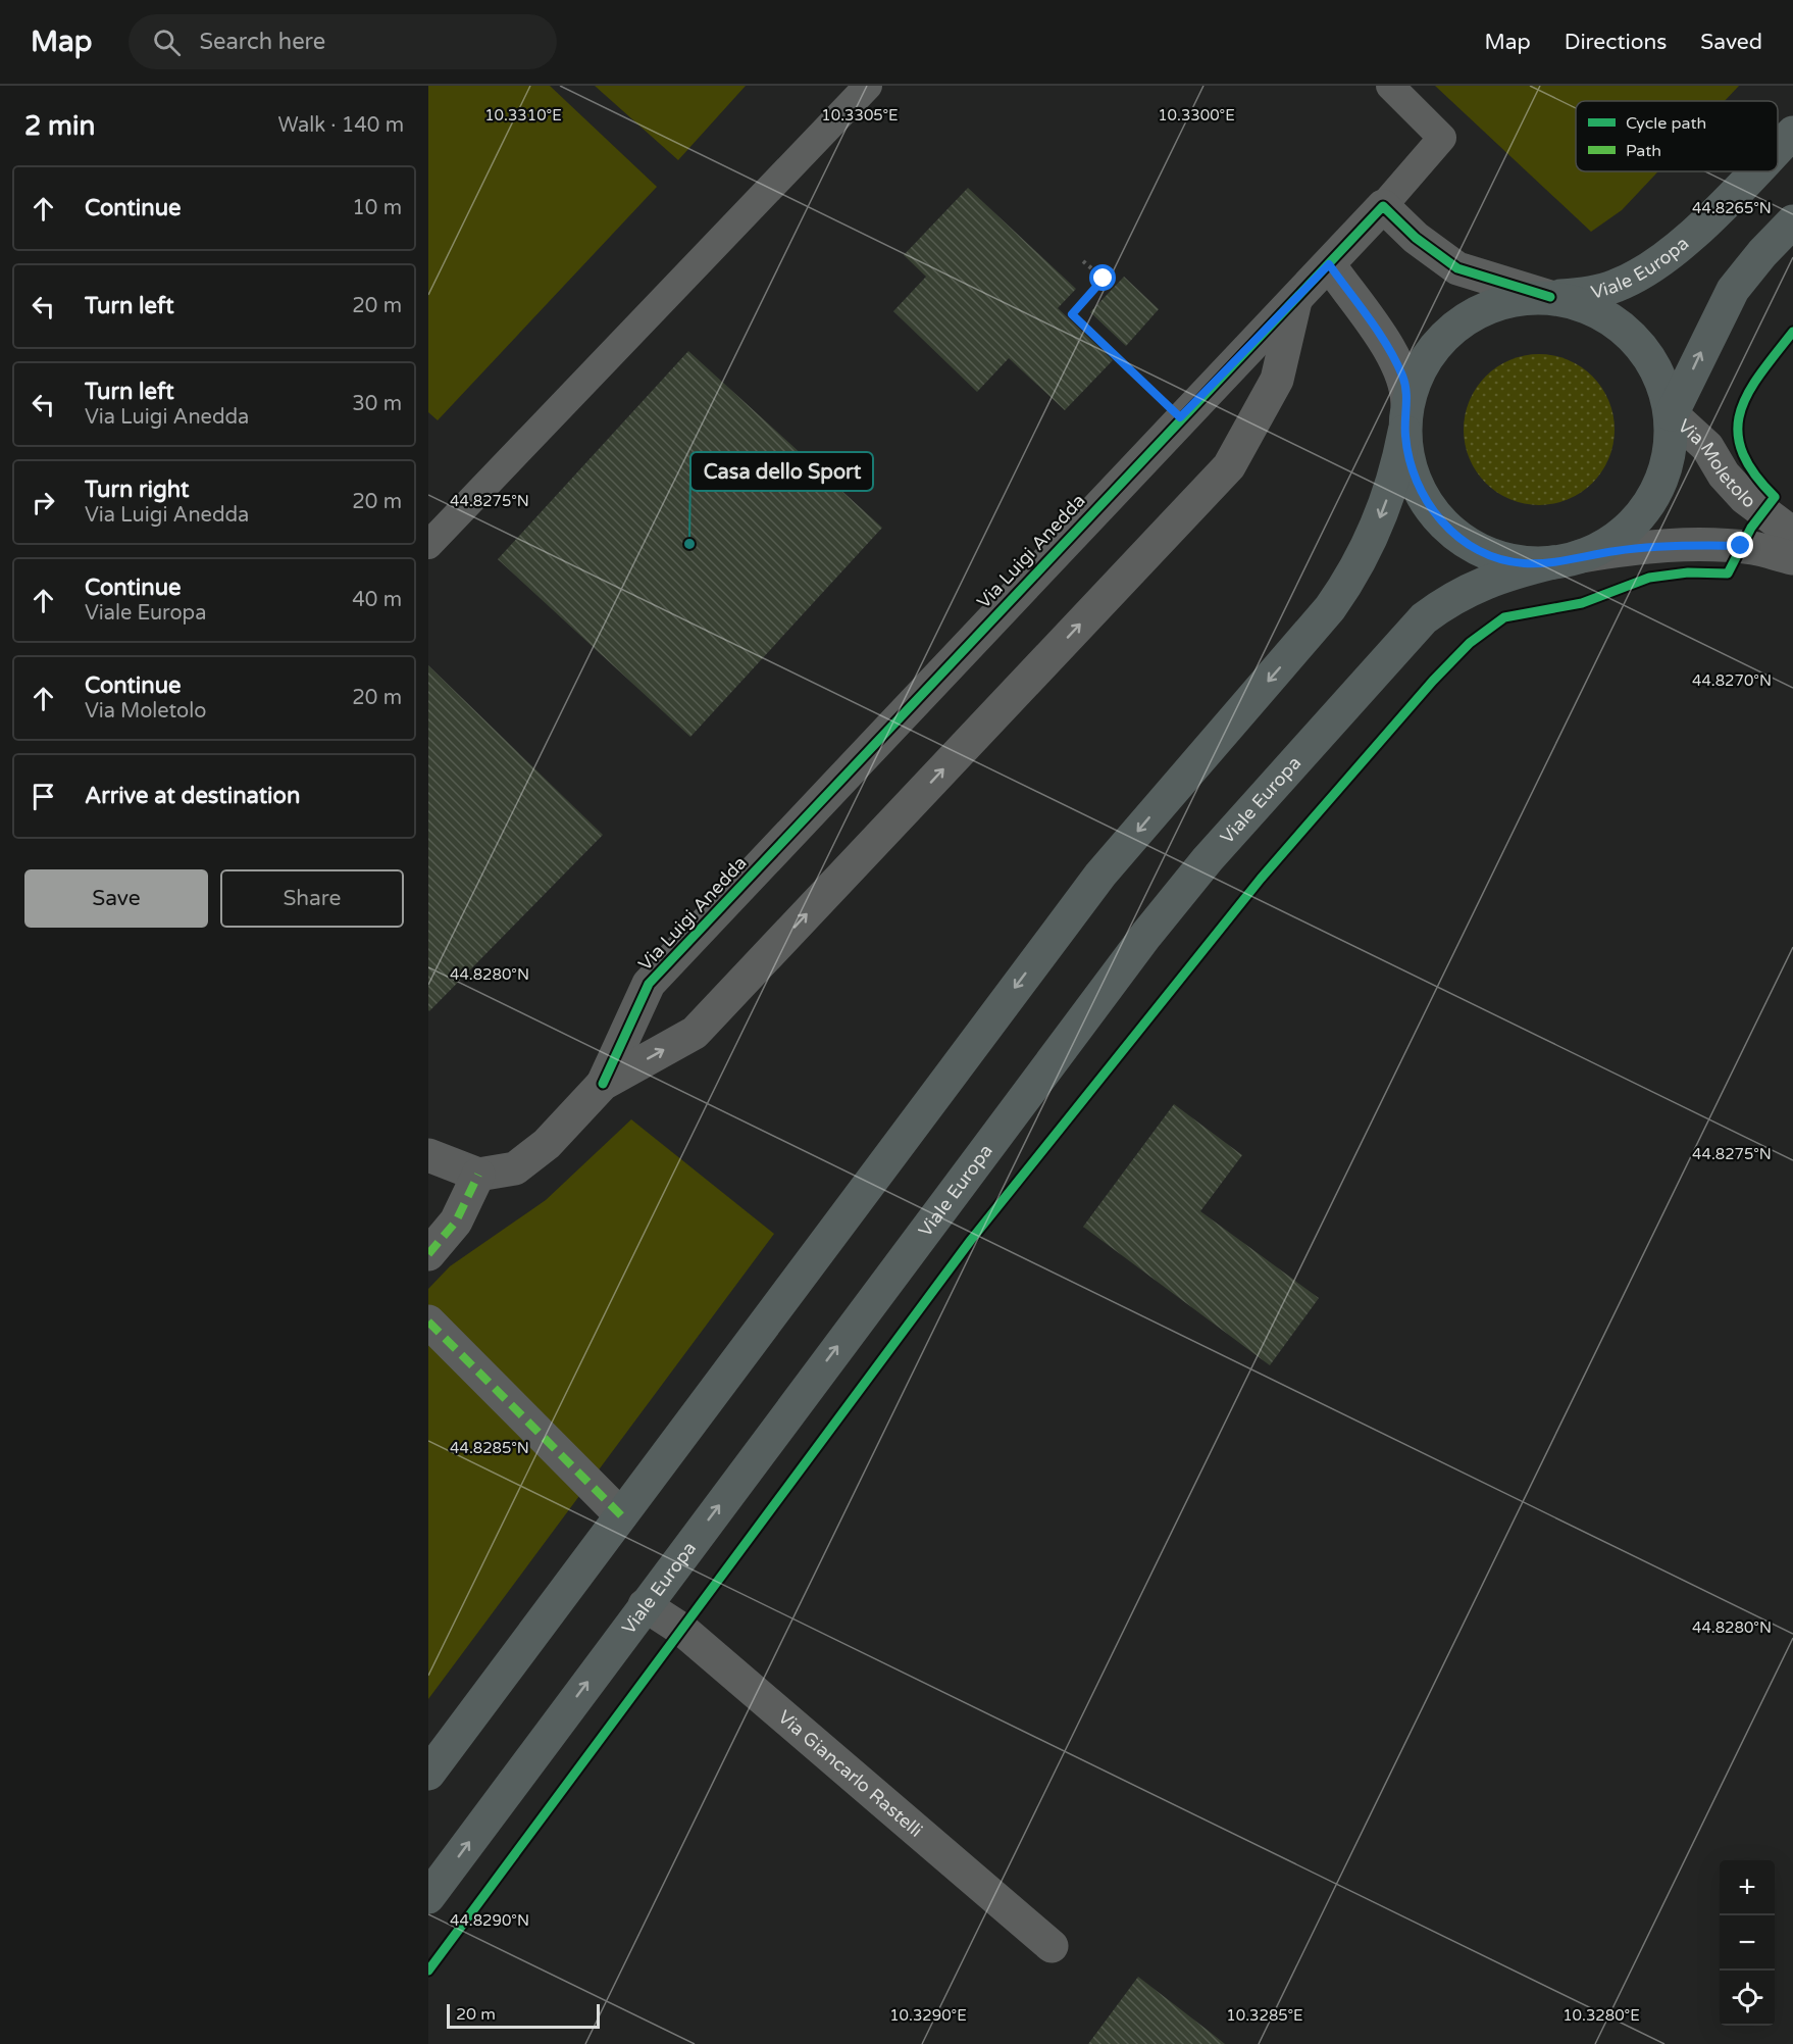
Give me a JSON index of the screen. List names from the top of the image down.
{
  "streets": {
    "main road": ["Viale Europa"],
    "street": ["Via Moletolo", "Via Luigi Anedda", "Via Giancarlo Rastelli"]
  },
  "crossings": [
    ["Viale Europa", "Via Moletolo"],
    ["Viale Europa", "Via Giancarlo Rastelli"]
  ],
  "places": ["Casa dello Sport"],
  "legend": ["Cycle path", "Path"],
  "scale_bar": "20 m",
  "page": {
    "header": "Map",
    "search": "Search here",
    "nav": ["Map", "Directions", "Saved"],
    "heading": ["2 min", "Walk · 140 m"],
    "list": [
      ["Continue", "10 m"],
      ["Turn left", "20 m"],
      ["Turn left", "Via Luigi Anedda", "30 m"],
      ["Turn right", "Via Luigi Anedda", "20 m"],
      ["Continue", "Viale Europa", "40 m"],
      ["Continue", "Via Moletolo", "20 m"],
      "Arrive at destination"
    ],
    "buttons": ["Save", "Share"],
    "map_buttons": ["+", "−"],
    "scale": "20 m"
  },
  "coordinates": [
    "10.3310°E",
    "10.3305°E",
    "10.3300°E",
    "44.8265°N",
    "44.8275°N",
    "44.8270°N",
    "44.8280°N",
    "44.8285°N",
    "44.8290°N",
    "10.3290°E",
    "10.3285°E",
    "10.3280°E"
  ]
}
